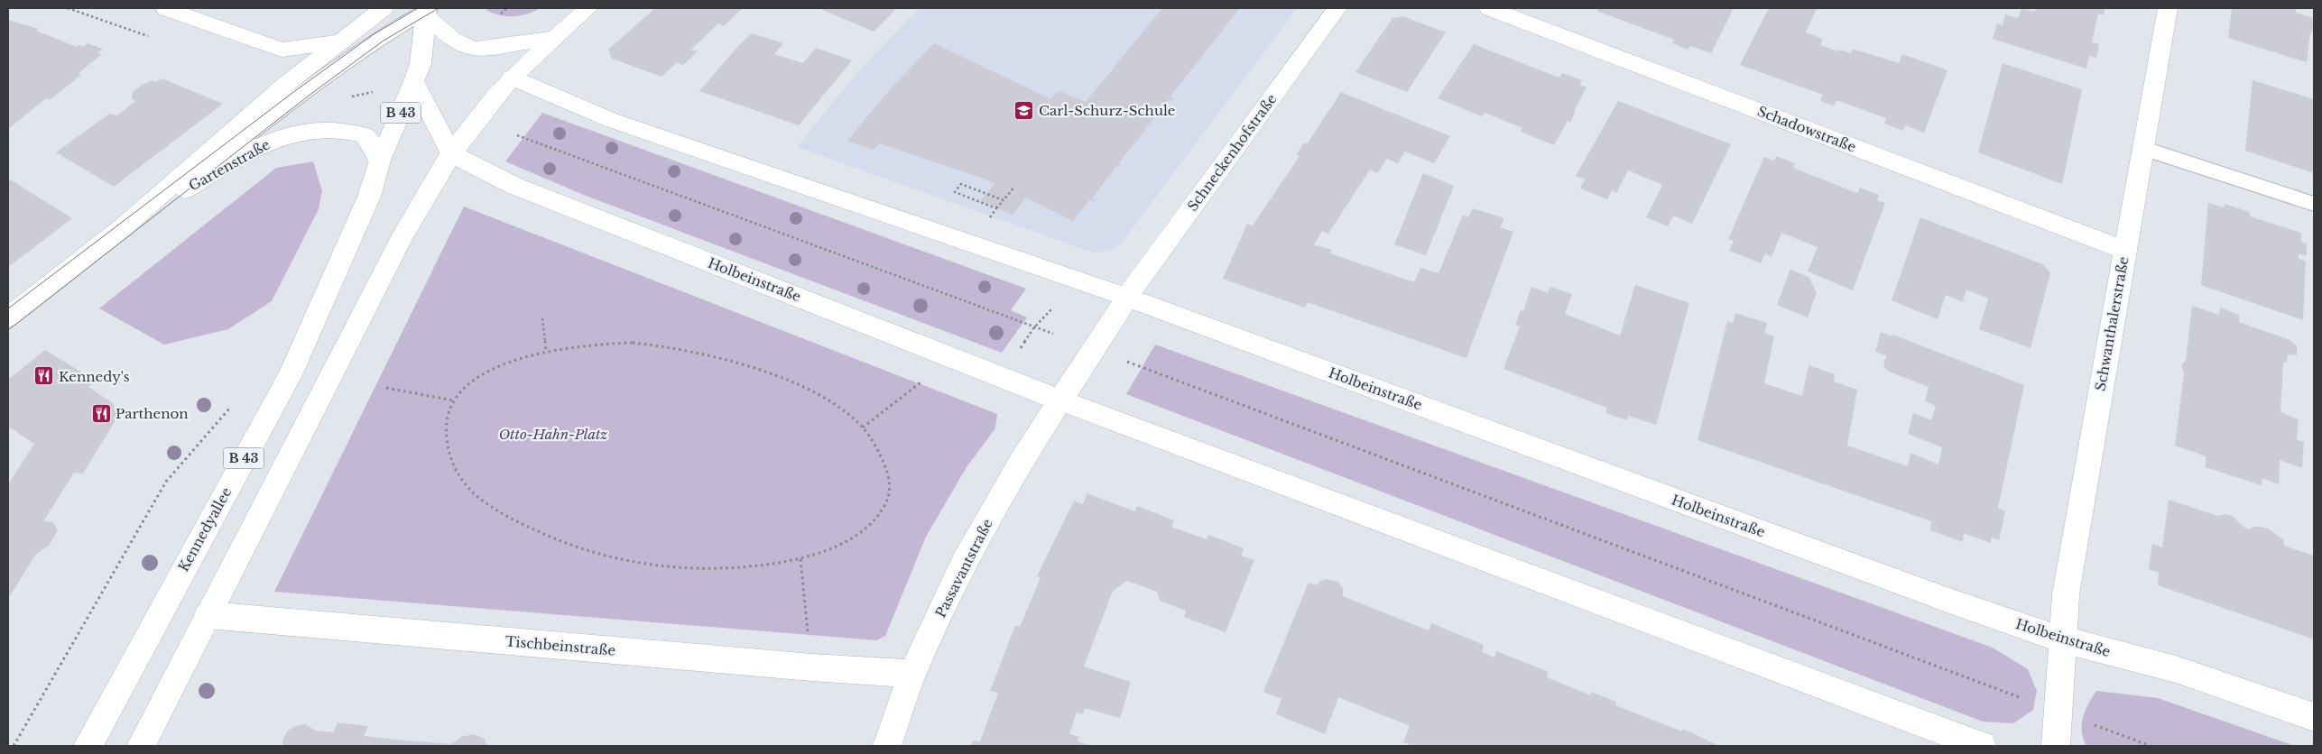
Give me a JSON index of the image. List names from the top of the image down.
{
  "streets": {
    "street": [
      "B 43",
      "Schadowstraße",
      "Schneckenhofstraße",
      "Gartenstraße",
      "Holbeinstraße",
      "Schwanthalerstraße",
      "Kennedyallee",
      "Passavantstraße",
      "Tischbeinstraße"
    ]
  },
  "crossings": [
    ["B 43", "Gartenstraße"],
    ["B 43", "Holbeinstraße"],
    ["B 43", "Kennedyallee"],
    ["B 43", "Tischbeinstraße"],
    ["Schadowstraße", "Schwanthalerstraße"],
    ["Schneckenhofstraße", "Holbeinstraße"],
    ["Gartenstraße", "Kennedyallee"],
    ["Holbeinstraße", "Schwanthalerstraße"],
    ["Holbeinstraße", "Passavantstraße"],
    ["Passavantstraße", "Tischbeinstraße"]
  ],
  "parks": ["Otto-Hahn-Platz"],
  "places": {
    "school or university": ["Carl-Schurz-Schule"],
    "restaurant": ["Kennedy's", "Parthenon"]
  }
}
